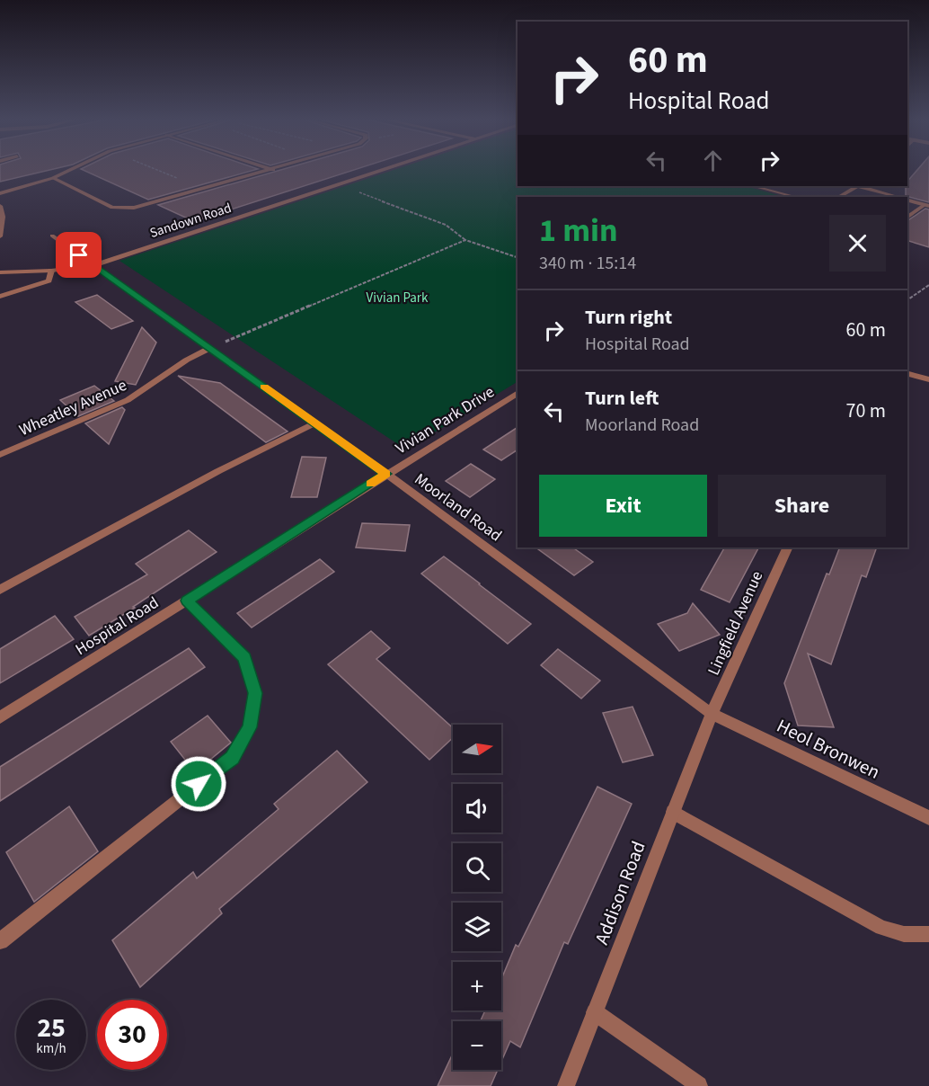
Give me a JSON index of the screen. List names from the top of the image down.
{
  "streets": {
    "street": [
      "Sandown Road",
      "Wheatley Avenue",
      "Vivian Park Drive",
      "Moorland Road",
      "Lingfield Avenue",
      "Hospital Road",
      "Heol Bronwen",
      "Addison Road"
    ]
  },
  "crossings": [
    ["Sandown Road", "Moorland Road"],
    ["Wheatley Avenue", "Moorland Road"],
    ["Vivian Park Drive", "Moorland Road"],
    ["Vivian Park Drive", "Hospital Road"],
    ["Moorland Road", "Lingfield Avenue"],
    ["Moorland Road", "Hospital Road"],
    ["Moorland Road", "Heol Bronwen"],
    ["Moorland Road", "Addison Road"],
    ["Lingfield Avenue", "Heol Bronwen"],
    ["Lingfield Avenue", "Addison Road"],
    ["Heol Bronwen", "Addison Road"]
  ],
  "parks": ["Vivian Park"],
  "north": "right",
  "page": {
    "turn": ["60 m", "Hospital Road"],
    "heading": ["1 min", "340 m · 15:14"],
    "list": [
      {
        "name": "Turn right",
        "note": "Hospital Road",
        "value": "60 m"
      },
      {
        "name": "Turn left",
        "note": "Moorland Road",
        "value": "70 m"
      }
    ],
    "buttons": ["Exit", "Share"],
    "map_buttons": ["+", "−"],
    "speed": "25 km/h",
    "limit": "30"
  }
}
